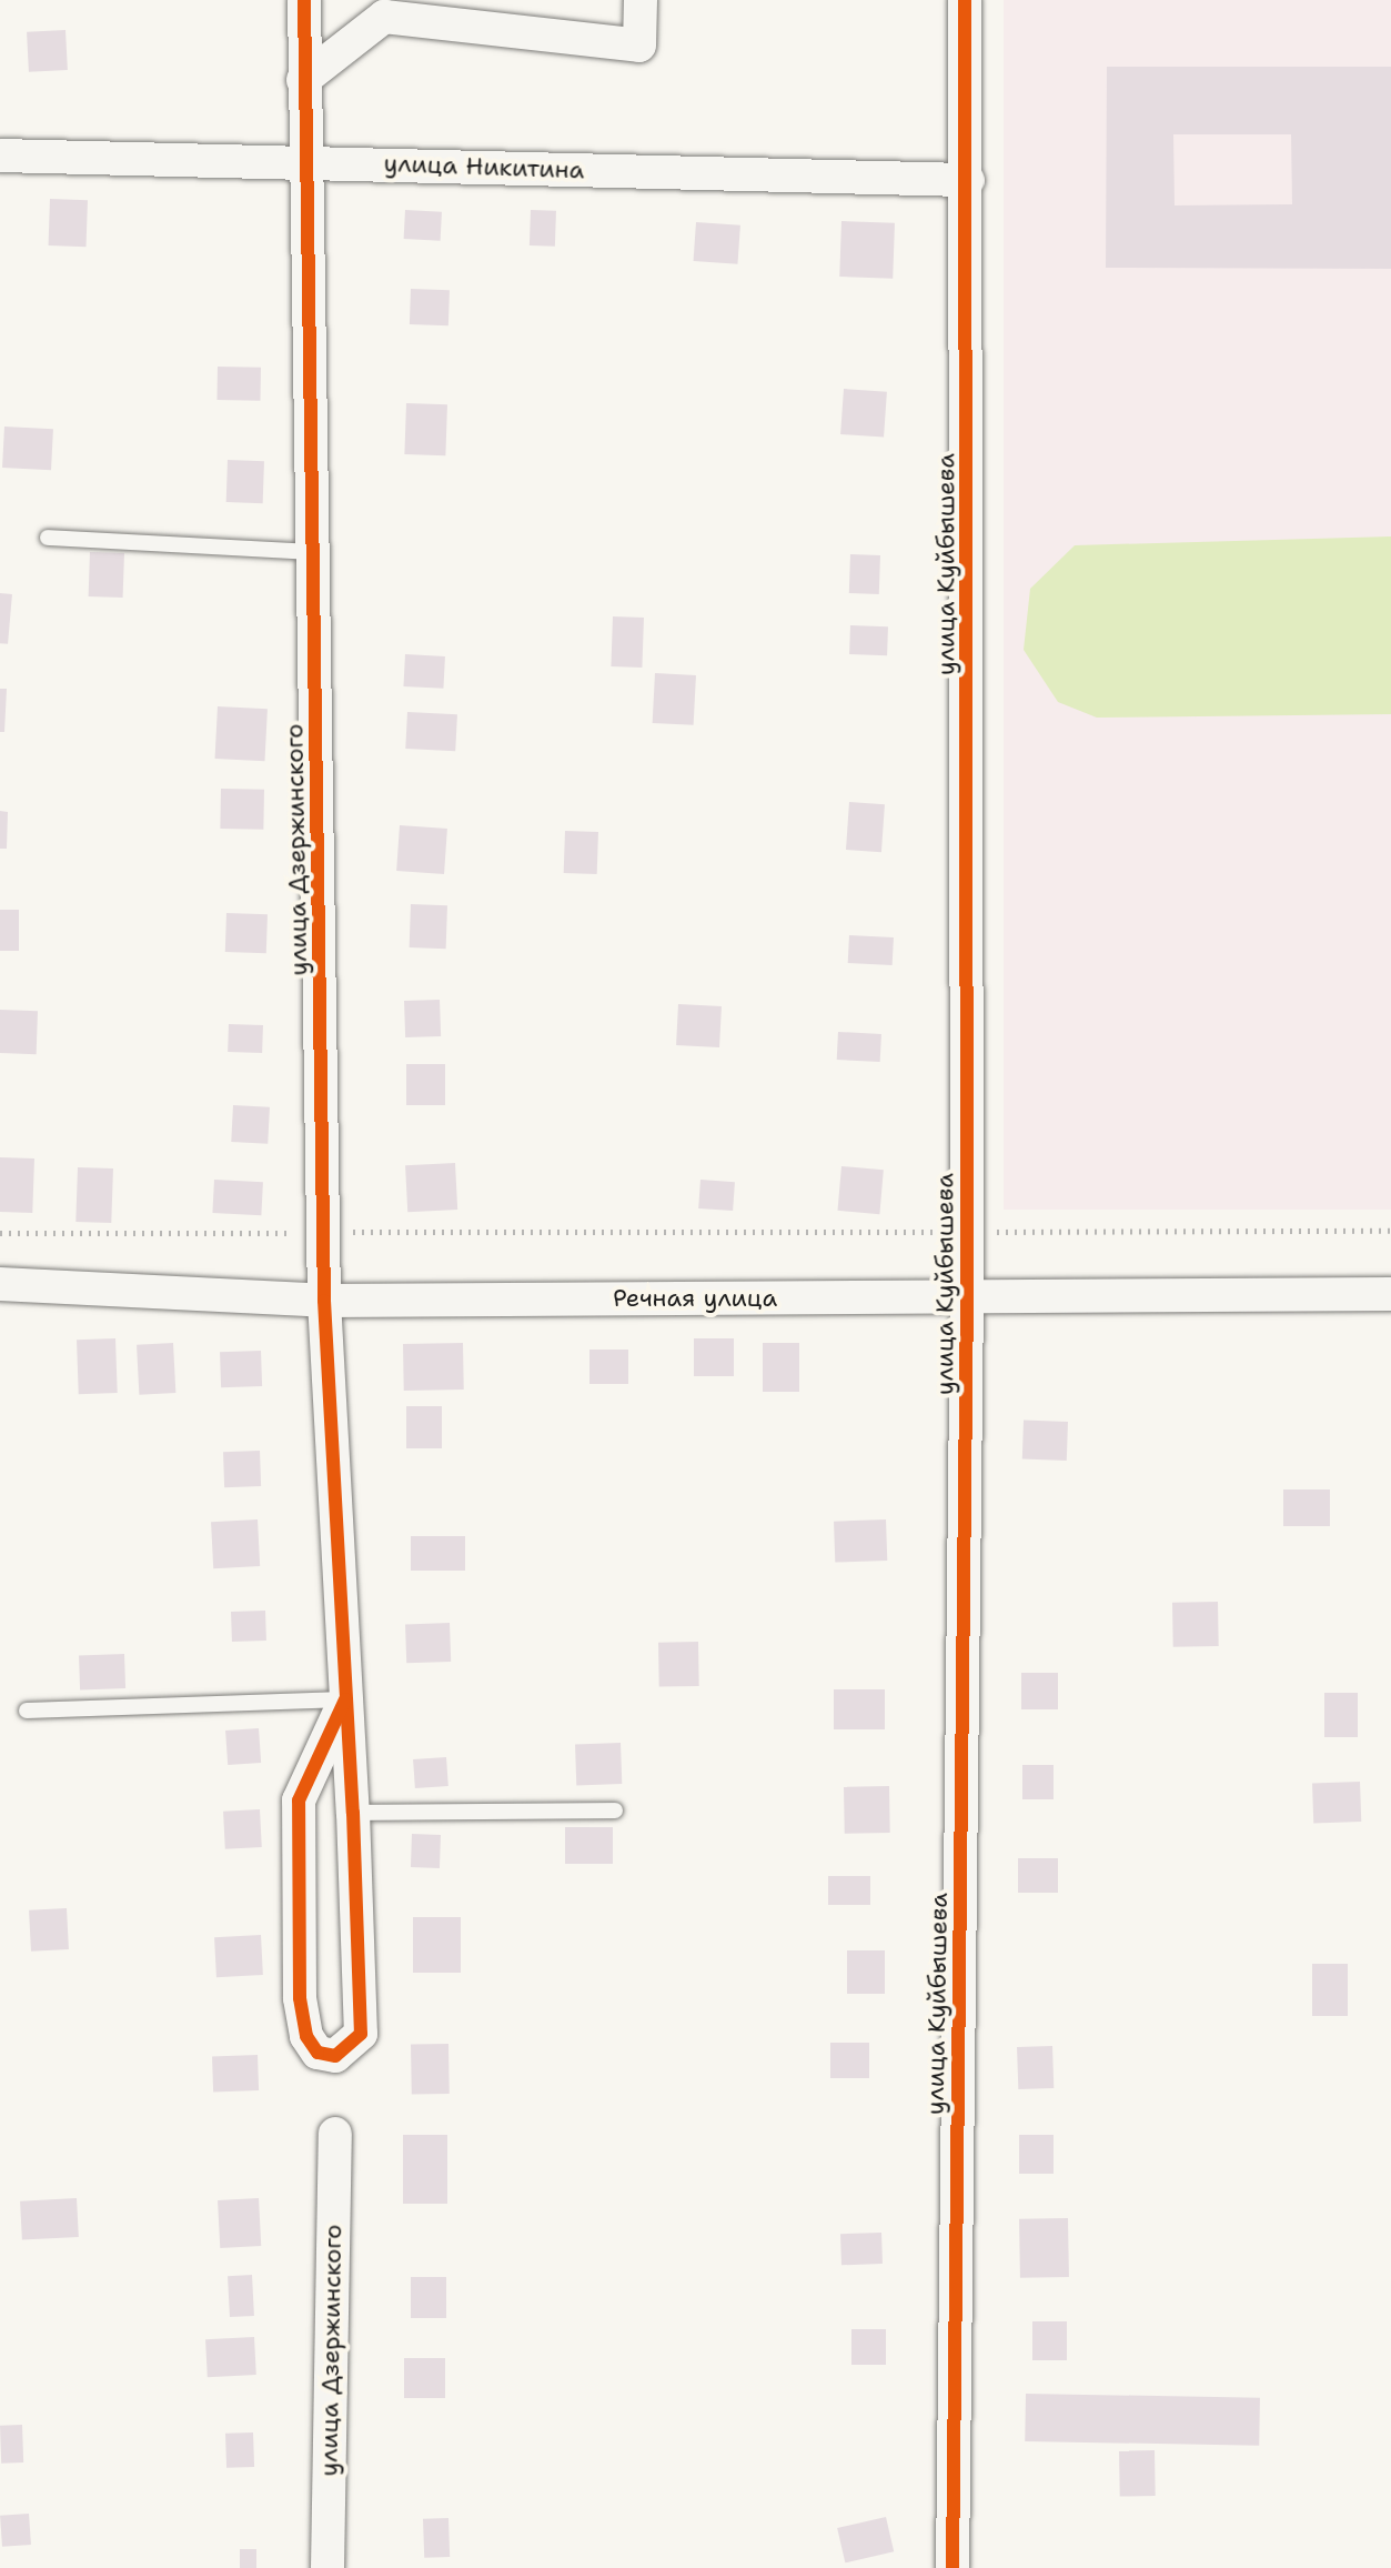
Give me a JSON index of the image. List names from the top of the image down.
{
  "streets": {
    "street": [
      "улица Никитина",
      "улица Куйбышева",
      "улица Дзержинского",
      "Речная улица"
    ]
  },
  "crossings": [
    ["улица Никитина", "улица Куйбышева"],
    ["улица Никитина", "улица Дзержинского"],
    ["улица Куйбышева", "Речная улица"],
    ["улица Дзержинского", "Речная улица"]
  ]
}
